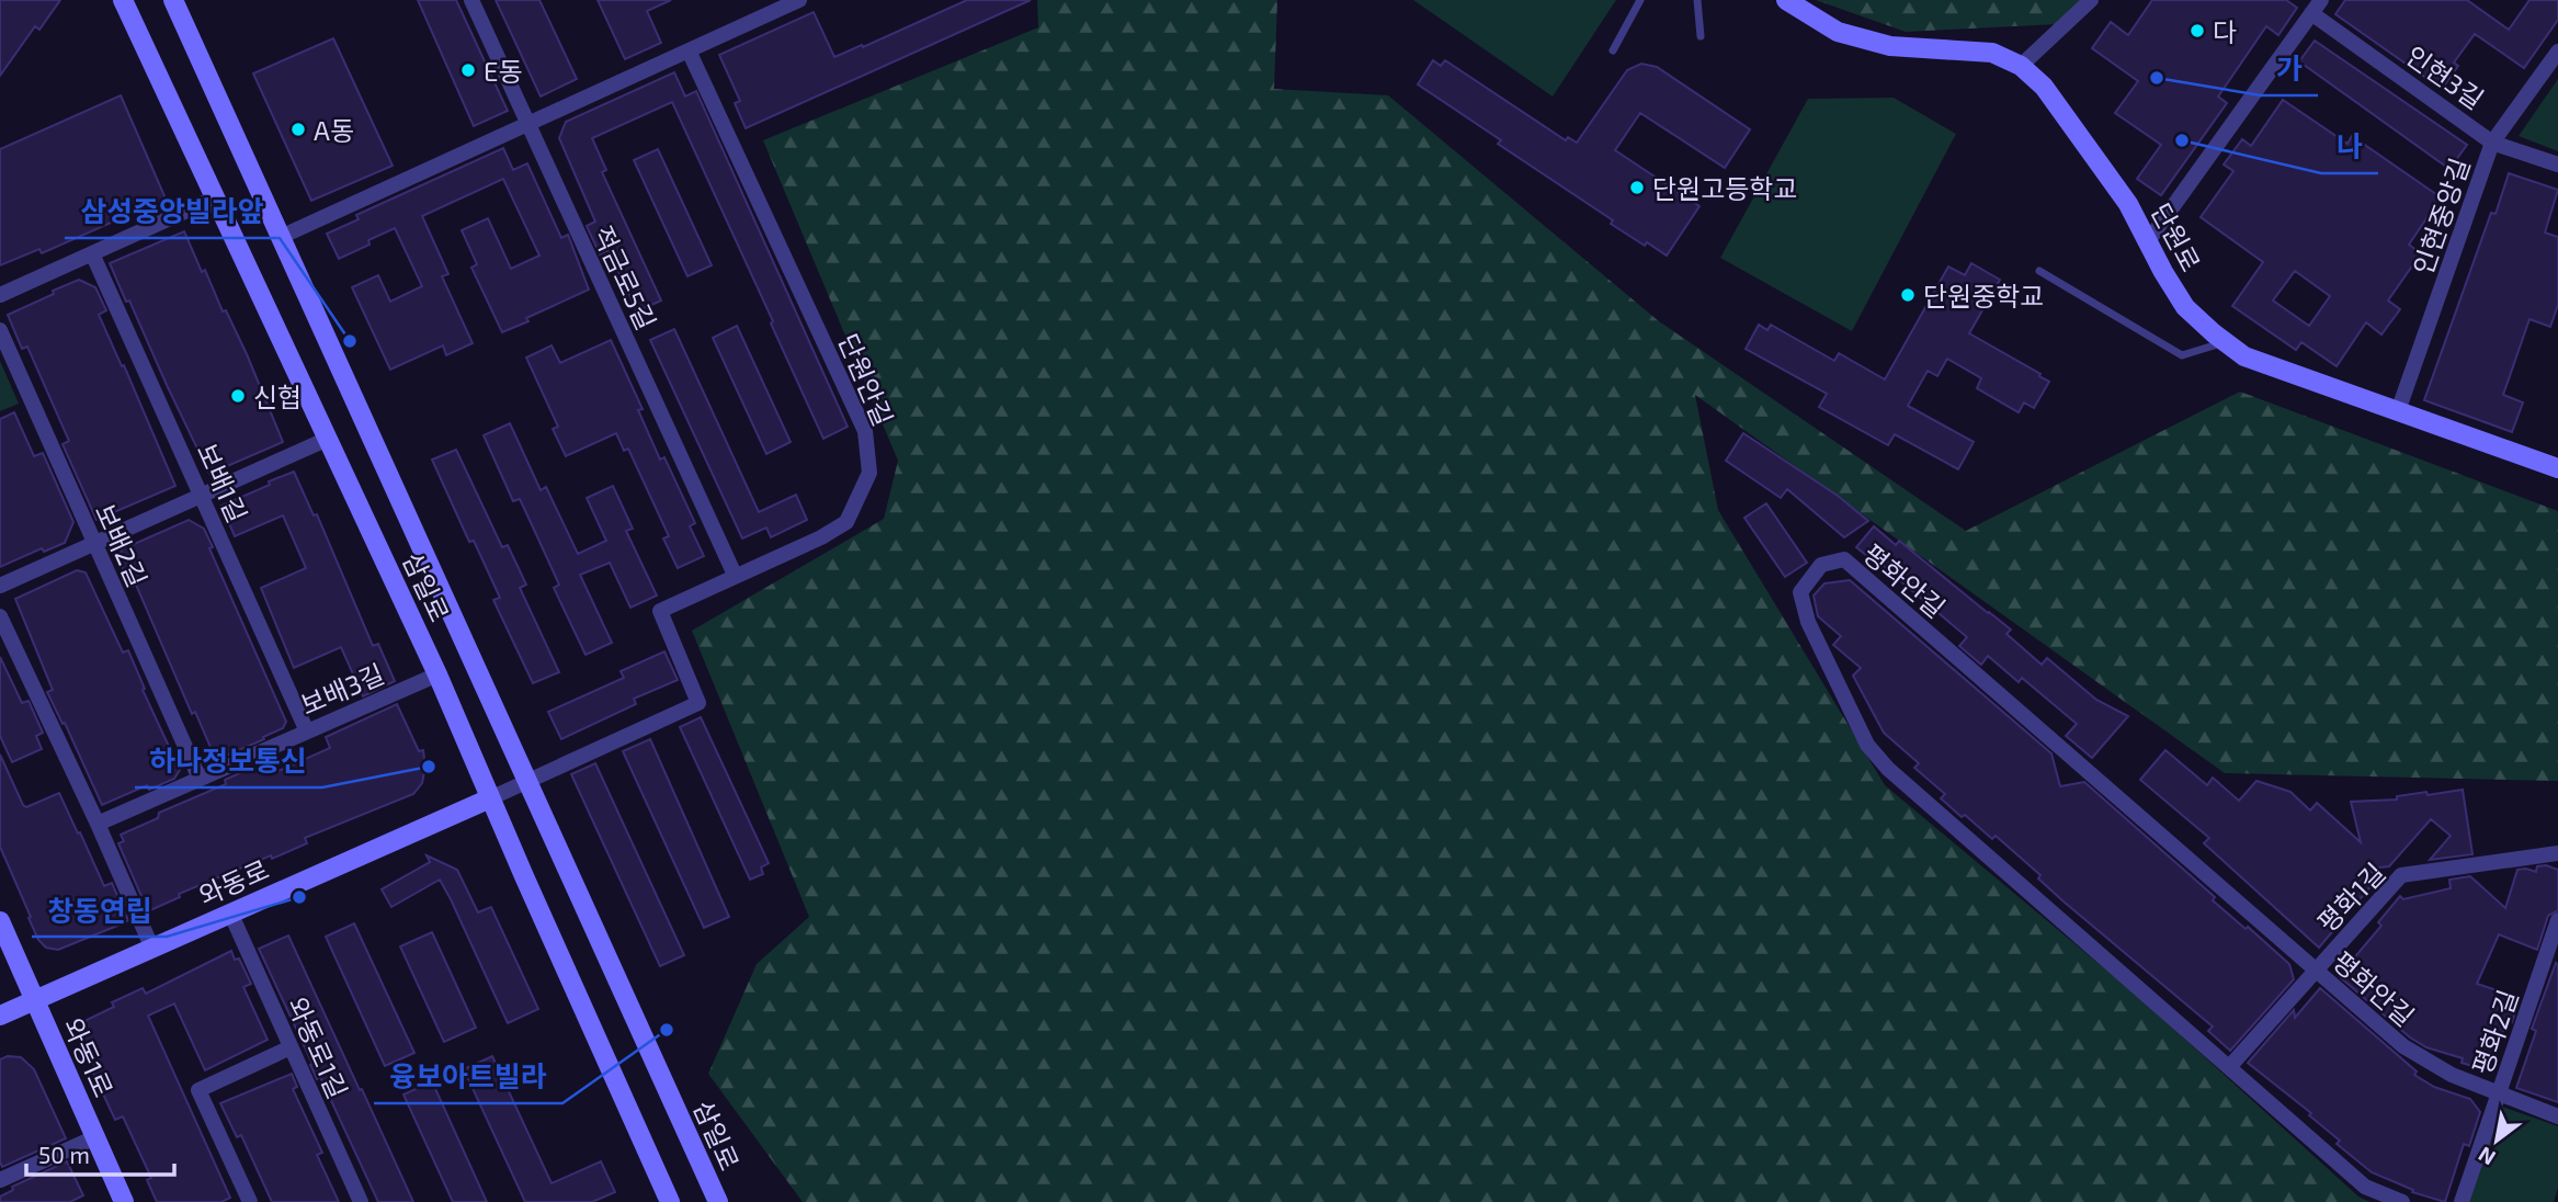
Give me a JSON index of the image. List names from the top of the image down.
{
  "streets": {
    "main road": [
      "단원로",
      "삼일로",
      "와동로",
      "와동1로"
    ],
    "street": [
      "인현3길",
      "인현중앙길",
      "적금로5길",
      "단원안길",
      "보배1길",
      "보배2길",
      "평화안길",
      "보배3길",
      "평화1길",
      "평화2길",
      "와동로1길"
    ]
  },
  "crossings": [
    ["인현3길", "인현중앙길"],
    ["인현중앙길", "단원로"],
    ["적금로5길", "단원안길"],
    ["단원안길", "삼일로"],
    ["단원안길", "와동로"],
    ["보배1길", "보배3길"],
    ["보배2길", "보배3길"],
    ["평화안길", "평화1길"],
    ["평화안길", "평화2길"],
    ["삼일로", "보배3길"],
    ["삼일로", "와동로"],
    ["와동로", "와동로1길"],
    ["와동로", "와동1로"]
  ],
  "places": [
    "다",
    "E동",
    "가",
    "A동",
    "나",
    "단원고등학교",
    "단원중학교",
    "삼성중앙빌라앞",
    "신협",
    "하나정보통신",
    "창동연립",
    "융보아트빌라"
  ],
  "scale_bar": "50 m",
  "north": "bottom left"
}
